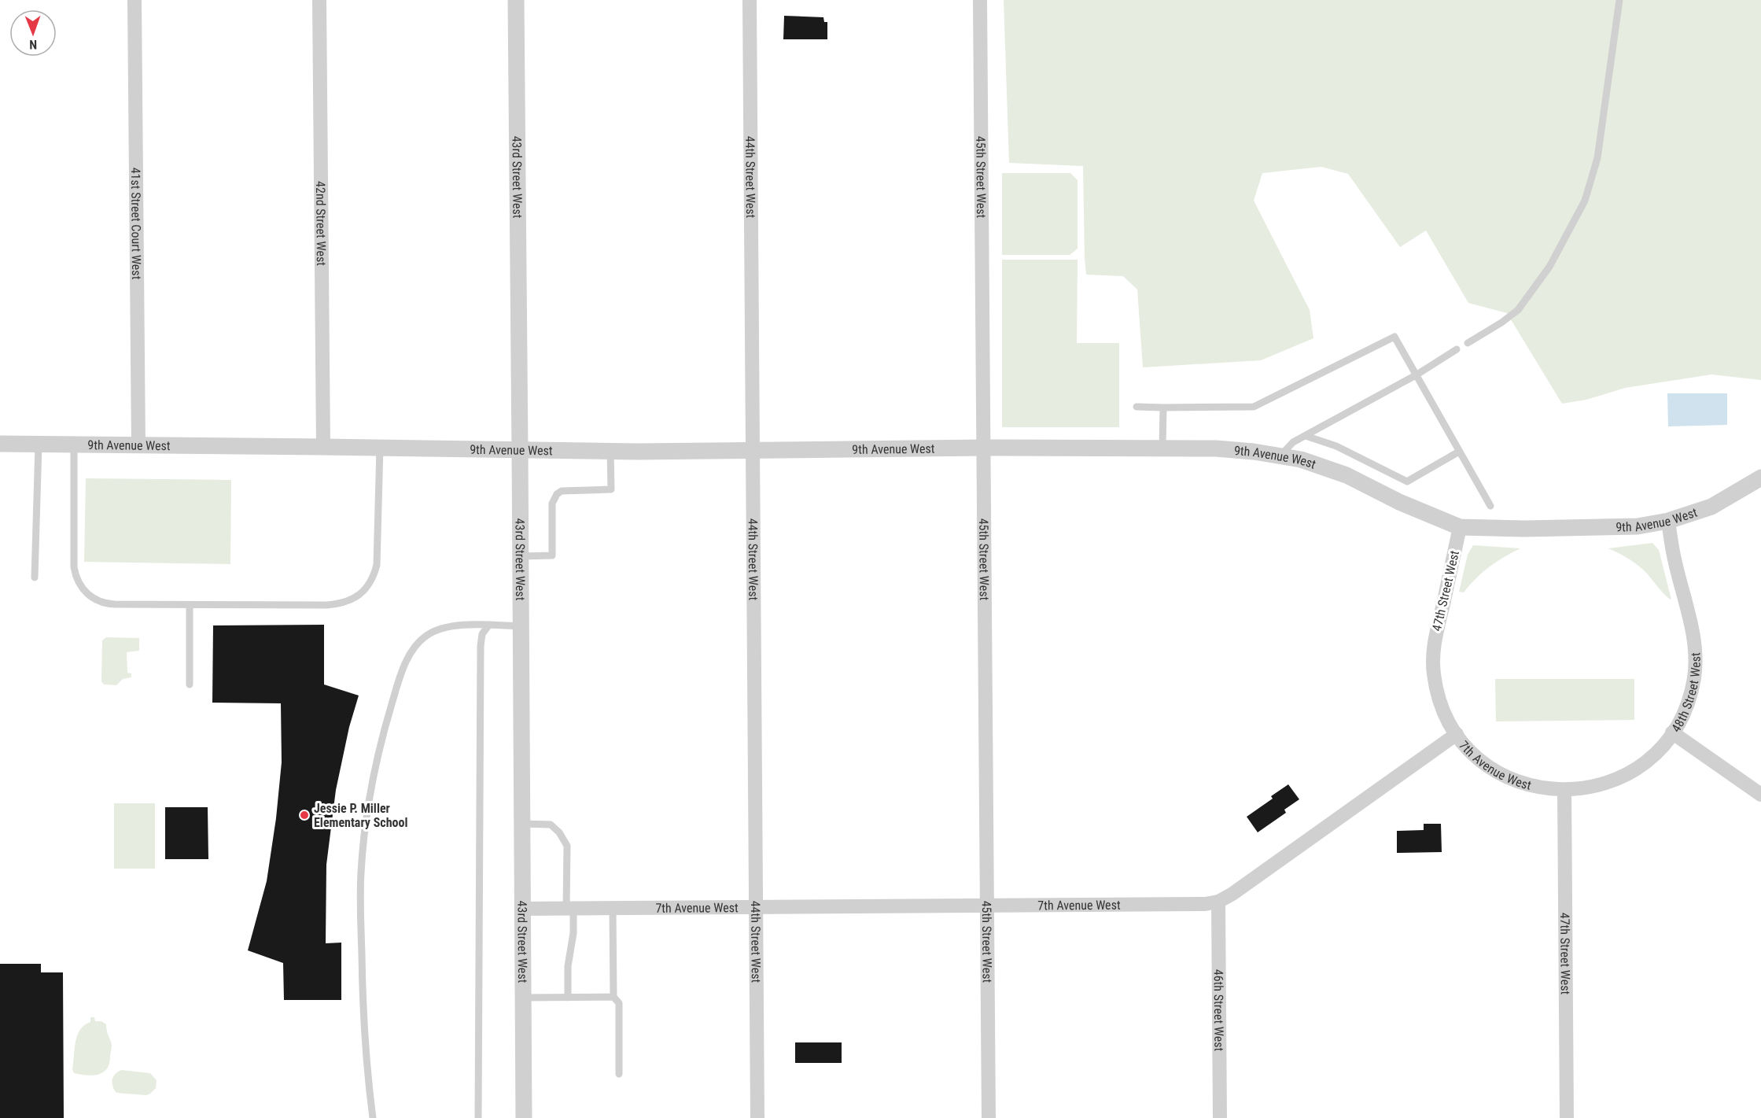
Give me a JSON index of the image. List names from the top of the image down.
{
  "streets": {
    "street": [
      "43rd Street West",
      "44th Street West",
      "45th Street West",
      "41st Street Court West",
      "42nd Street West",
      "9th Avenue West",
      "47th Street West",
      "48th Street West",
      "7th Avenue West",
      "46th Street West"
    ]
  },
  "crossings": [
    ["43rd Street West", "9th Avenue West"],
    ["43rd Street West", "7th Avenue West"],
    ["44th Street West", "9th Avenue West"],
    ["44th Street West", "7th Avenue West"],
    ["45th Street West", "9th Avenue West"],
    ["45th Street West", "7th Avenue West"],
    ["41st Street Court West", "9th Avenue West"],
    ["42nd Street West", "9th Avenue West"],
    ["9th Avenue West", "47th Street West"],
    ["9th Avenue West", "48th Street West"],
    ["47th Street West", "48th Street West"],
    ["47th Street West", "7th Avenue West"],
    ["48th Street West", "7th Avenue West"],
    ["7th Avenue West", "46th Street West"]
  ],
  "places": ["Jessie P. Miller Elementary School"],
  "north": "bottom"
}
